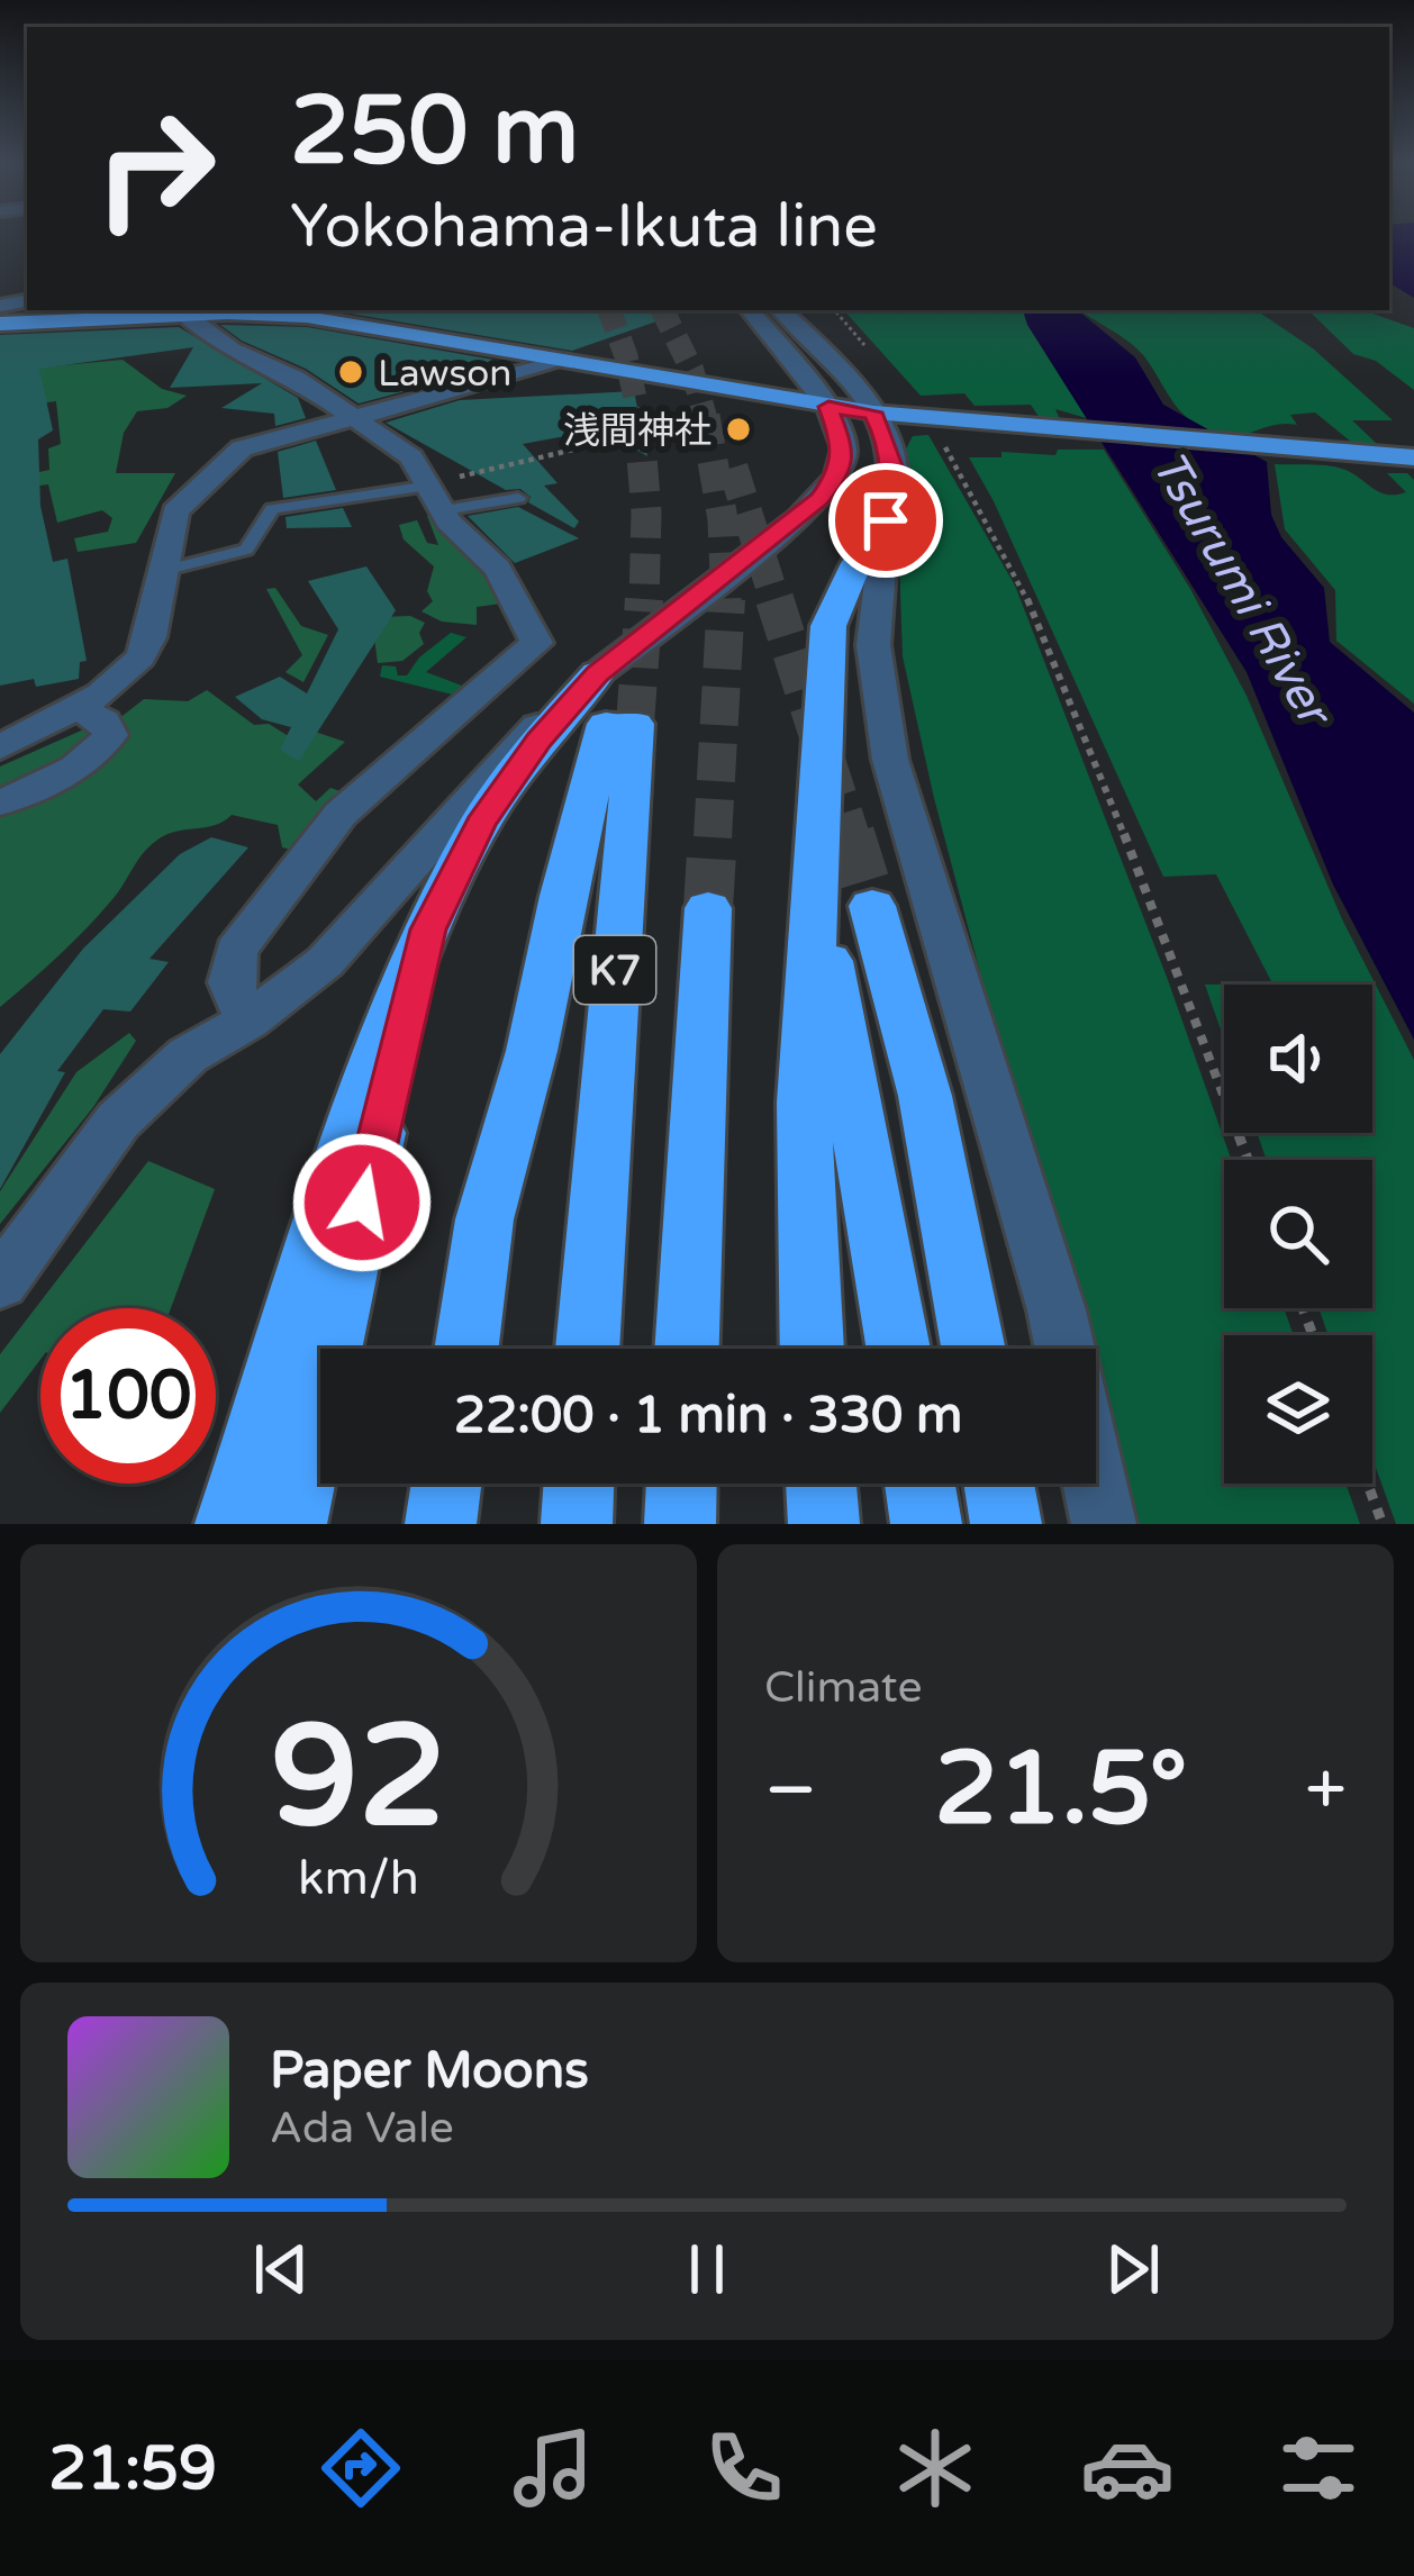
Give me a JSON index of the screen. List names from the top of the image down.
{
  "streets": {
    "highway": ["K7"]
  },
  "water": ["Tsurumi River"],
  "places": ["Lawson", "浅間神社"],
  "page": {
    "turn": ["250 m", "Yokohama-Ikuta line"],
    "limit": "100",
    "trip": "22:00 · 1 min · 330 m",
    "tile": "Climate",
    "heat": ["−", "21.5°", "+"],
    "song": ["Paper Moons", "Ada Vale"],
    "tabs": "21:59",
    "gauge": ["92", "km/h"]
  }
}
